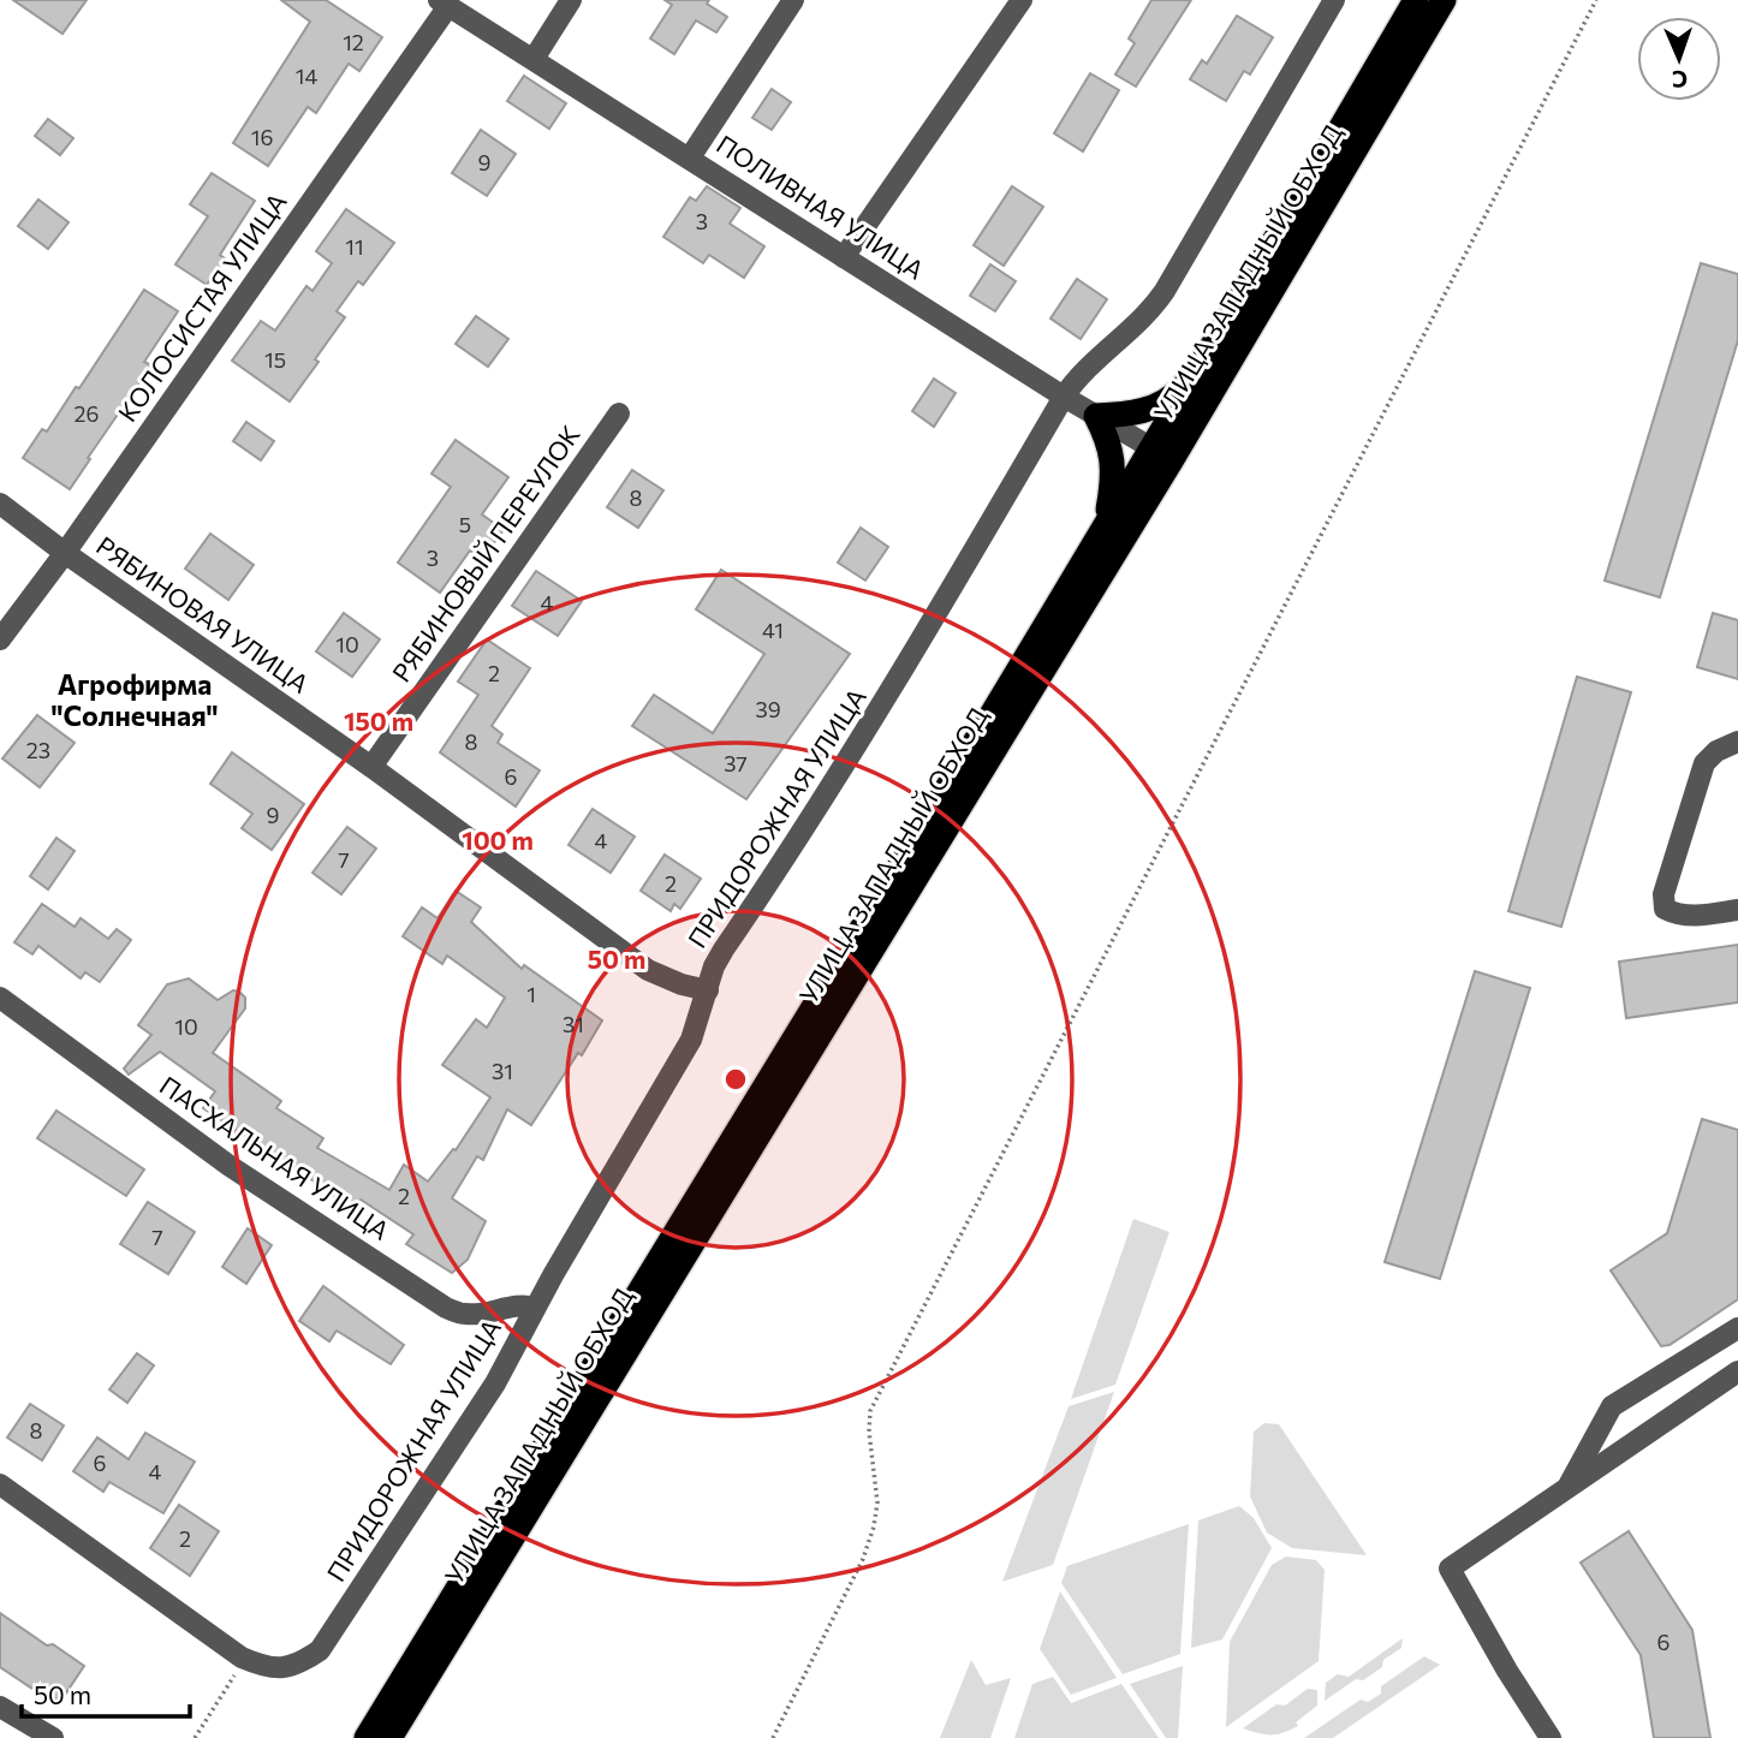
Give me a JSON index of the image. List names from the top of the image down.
{
  "streets": {
    "highway": ["УЛИЦА ЗАПАДНЫЙ ОБХОД"],
    "street": [
      "ПОЛИВНАЯ УЛИЦА",
      "КОЛОСИСТАЯ УЛИЦА",
      "РЯБИНОВЫЙ ПЕРЕУЛОК",
      "РЯБИНОВАЯ УЛИЦА",
      "ПРИДОРОЖНАЯ УЛИЦА",
      "ПАСХАЛЬНАЯ УЛИЦА"
    ]
  },
  "crossings": [
    ["ПОЛИВНАЯ УЛИЦА", "УЛИЦА ЗАПАДНЫЙ ОБХОД"],
    ["ПОЛИВНАЯ УЛИЦА", "КОЛОСИСТАЯ УЛИЦА"],
    ["ПОЛИВНАЯ УЛИЦА", "ПРИДОРОЖНАЯ УЛИЦА"],
    ["КОЛОСИСТАЯ УЛИЦА", "РЯБИНОВАЯ УЛИЦА"],
    ["РЯБИНОВЫЙ ПЕРЕУЛОК", "РЯБИНОВАЯ УЛИЦА"],
    ["РЯБИНОВАЯ УЛИЦА", "ПРИДОРОЖНАЯ УЛИЦА"],
    ["ПРИДОРОЖНАЯ УЛИЦА", "ПАСХАЛЬНАЯ УЛИЦА"]
  ],
  "districts": ["Агрофирма \"Солнечная\""],
  "house_numbers": [
    "12",
    "14",
    "16",
    "9",
    "3",
    "11",
    "15",
    "26",
    "8",
    "5",
    "3",
    "4",
    "41",
    "10",
    "2",
    "39",
    "8",
    "23",
    "37",
    "6",
    "9",
    "4",
    "7",
    "2",
    "1",
    "31",
    "10",
    "31",
    "2",
    "7",
    "8",
    "6",
    "4",
    "2",
    "6"
  ],
  "scale_bar": "50 m",
  "north": "bottom",
  "rings": ["150 m", "100 m", "50 m"]
}
